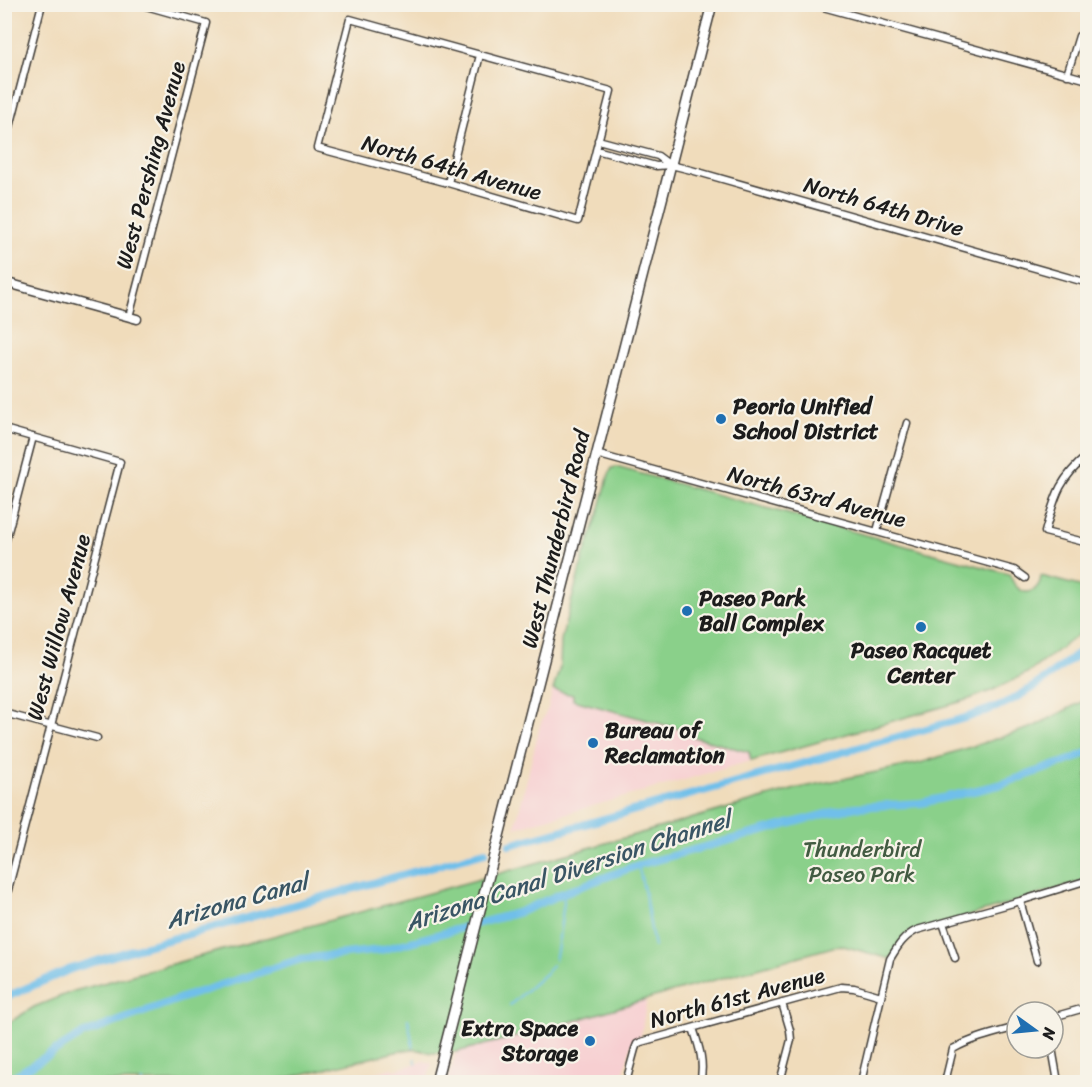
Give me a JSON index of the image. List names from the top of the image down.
{
  "streets": {
    "main road": ["West Thunderbird Road"],
    "street": [
      "West Pershing Avenue",
      "North 64th Avenue",
      "North 64th Drive",
      "North 63rd Avenue",
      "West Willow Avenue",
      "North 61st Avenue"
    ]
  },
  "crossings": [
    ["North 64th Avenue", "North 64th Drive"],
    ["North 64th Drive", "West Thunderbird Road"],
    ["North 63rd Avenue", "West Thunderbird Road"]
  ],
  "water": ["Arizona Canal Diversion Channel", "Arizona Canal"],
  "parks": ["Thunderbird Paseo Park"],
  "places": [
    "Peoria Unified School District",
    "Paseo Park Ball Complex",
    "Paseo Racquet Center",
    "Bureau of Reclamation",
    "Extra Space Storage"
  ],
  "north": "right"
}
